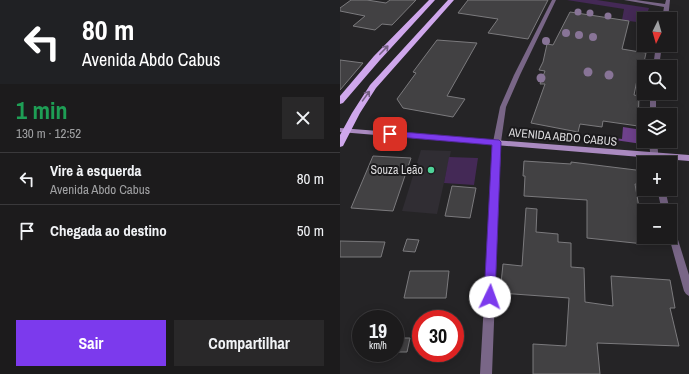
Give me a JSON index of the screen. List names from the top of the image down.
{
  "streets": {
    "main road": ["AVENIDA ABDO CABUS"]
  },
  "places": ["Souza Leão"],
  "north": "bottom",
  "page": {
    "turn": ["80 m", "Avenida Abdo Cabus"],
    "map_buttons": ["+", "−"],
    "heading": ["1 min", "130 m · 12:52"],
    "list": [
      {
        "name": "Vire à esquerda",
        "note": "Avenida Abdo Cabus",
        "value": "80 m"
      },
      {
        "name": "Chegada ao destino",
        "value": "50 m"
      }
    ],
    "speed": "19 km/h",
    "limit": "30",
    "buttons": ["Sair", "Compartilhar"]
  }
}
